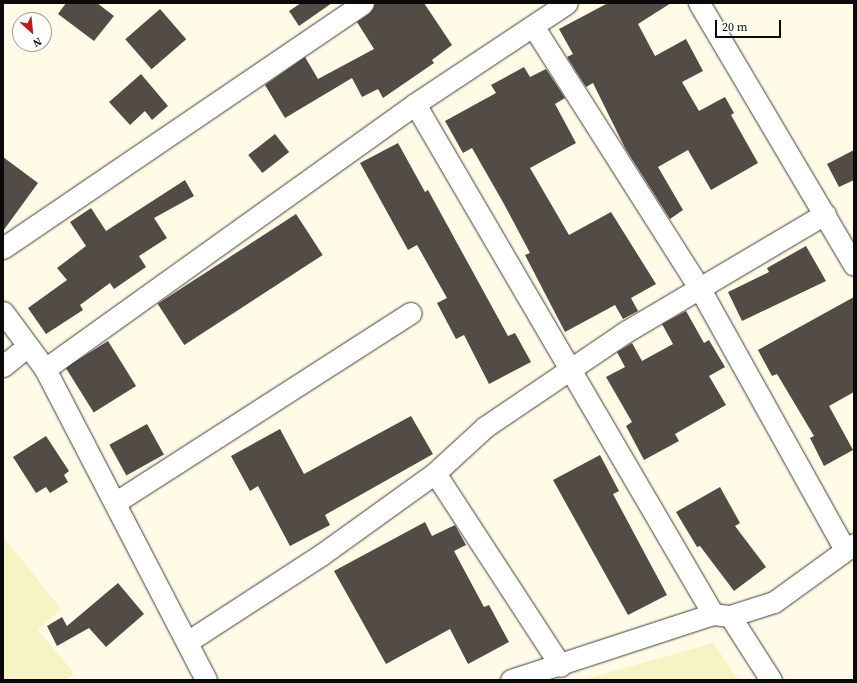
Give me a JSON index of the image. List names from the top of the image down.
{
  "scale_bar": "20 m",
  "north": "bottom right"
}
